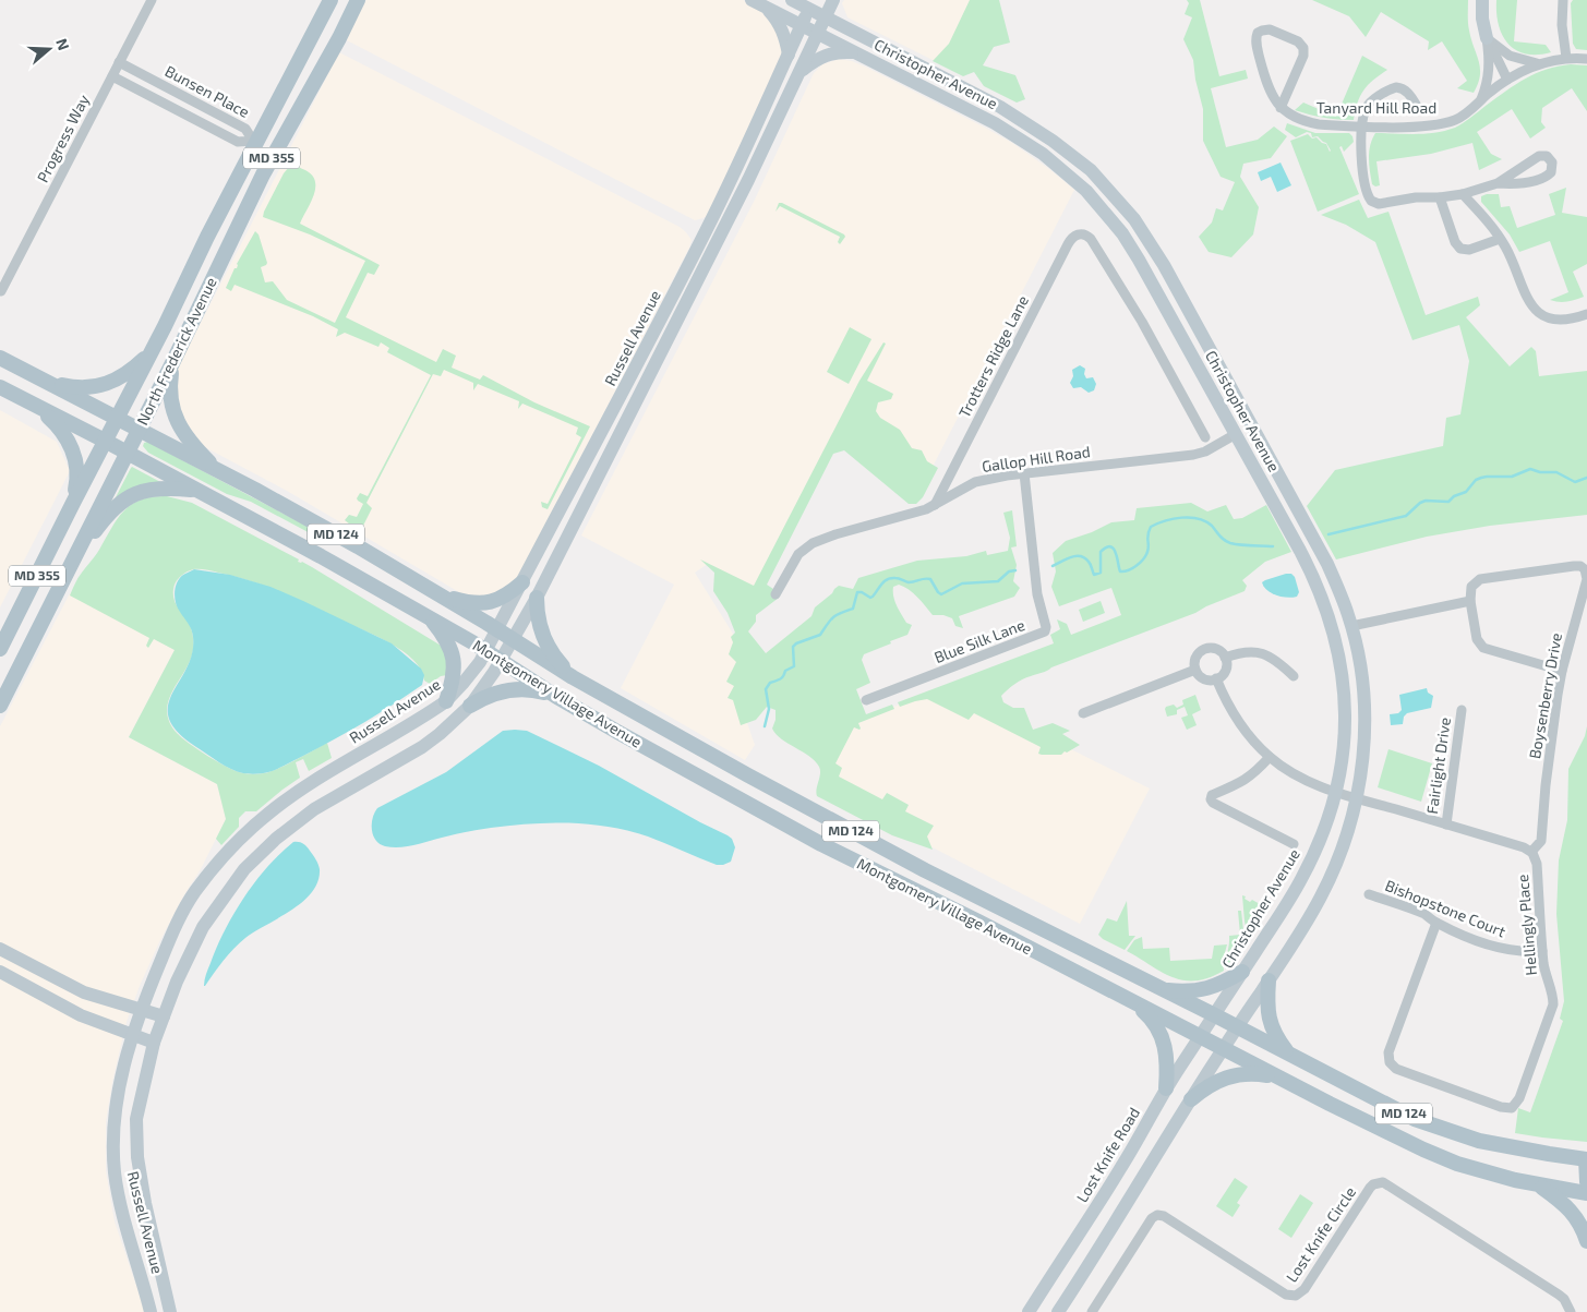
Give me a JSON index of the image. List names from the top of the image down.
{
  "streets": {
    "main road": [
      "MD 355",
      "North Frederick Avenue",
      "MD 124",
      "Montgomery Village Avenue"
    ],
    "street": [
      "Christopher Avenue",
      "Bunsen Place",
      "Tanyard Hill Road",
      "Progress Way",
      "Russell Avenue",
      "Trotters Ridge Lane",
      "Gallop Hill Road",
      "Blue Silk Lane",
      "Boysenberry Drive",
      "Fairlight Drive",
      "Bishopstone Court",
      "Hellingly Place",
      "Lost Knife Road",
      "Lost Knife Circle"
    ]
  },
  "crossings": [
    ["Christopher Avenue", "Russell Avenue"],
    ["Christopher Avenue", "Gallop Hill Road"],
    ["Christopher Avenue", "Montgomery Village Avenue"],
    ["Christopher Avenue", "Hellingly Place"],
    ["Christopher Avenue", "Lost Knife Road"],
    ["Bunsen Place", "Progress Way"],
    ["Russell Avenue", "Montgomery Village Avenue"],
    ["North Frederick Avenue", "MD 124"],
    ["North Frederick Avenue", "Montgomery Village Avenue"],
    ["Trotters Ridge Lane", "Gallop Hill Road"],
    ["Gallop Hill Road", "Blue Silk Lane"],
    ["MD 124", "Montgomery Village Avenue"],
    ["Montgomery Village Avenue", "Lost Knife Road"],
    ["Boysenberry Drive", "Hellingly Place"],
    ["Fairlight Drive", "Hellingly Place"],
    ["Bishopstone Court", "Hellingly Place"]
  ],
  "north": "right"
}
